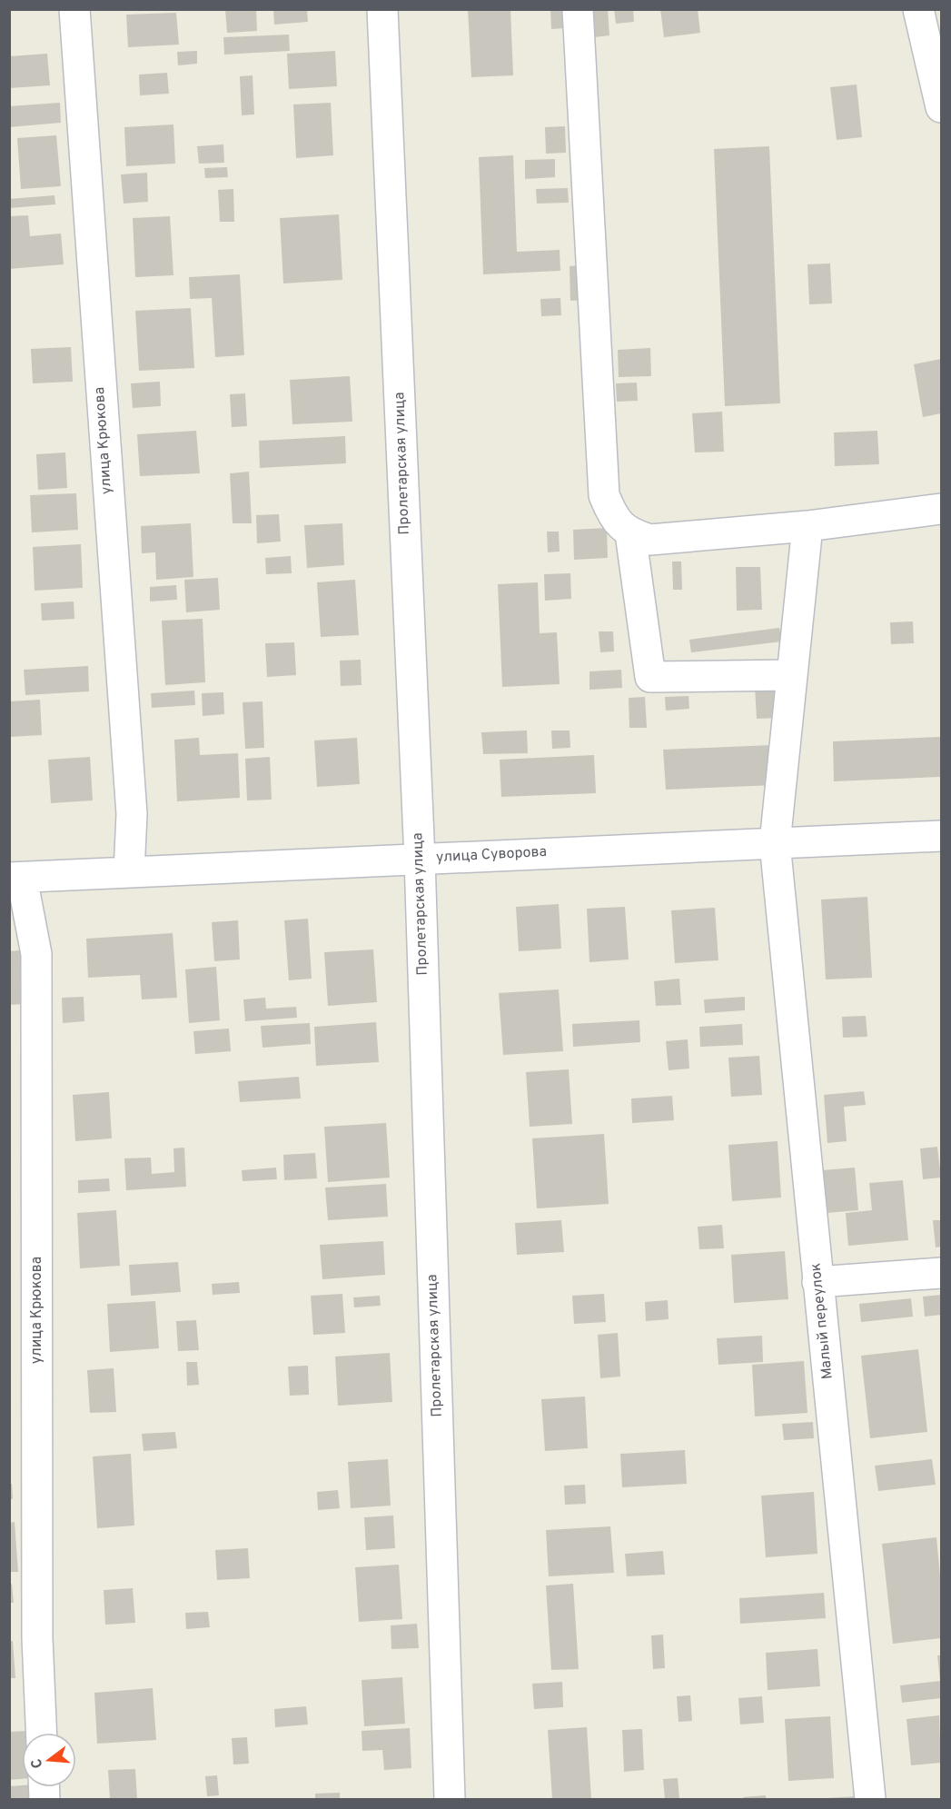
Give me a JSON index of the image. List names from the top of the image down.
{
  "streets": {
    "street": [
      "улица Крюкова",
      "Пролетарская улица",
      "улица Суворова",
      "Малый переулок"
    ]
  },
  "crossings": [
    ["улица Крюкова", "улица Суворова"],
    ["Пролетарская улица", "улица Суворова"],
    ["улица Суворова", "Малый переулок"]
  ],
  "north": "left"
}
